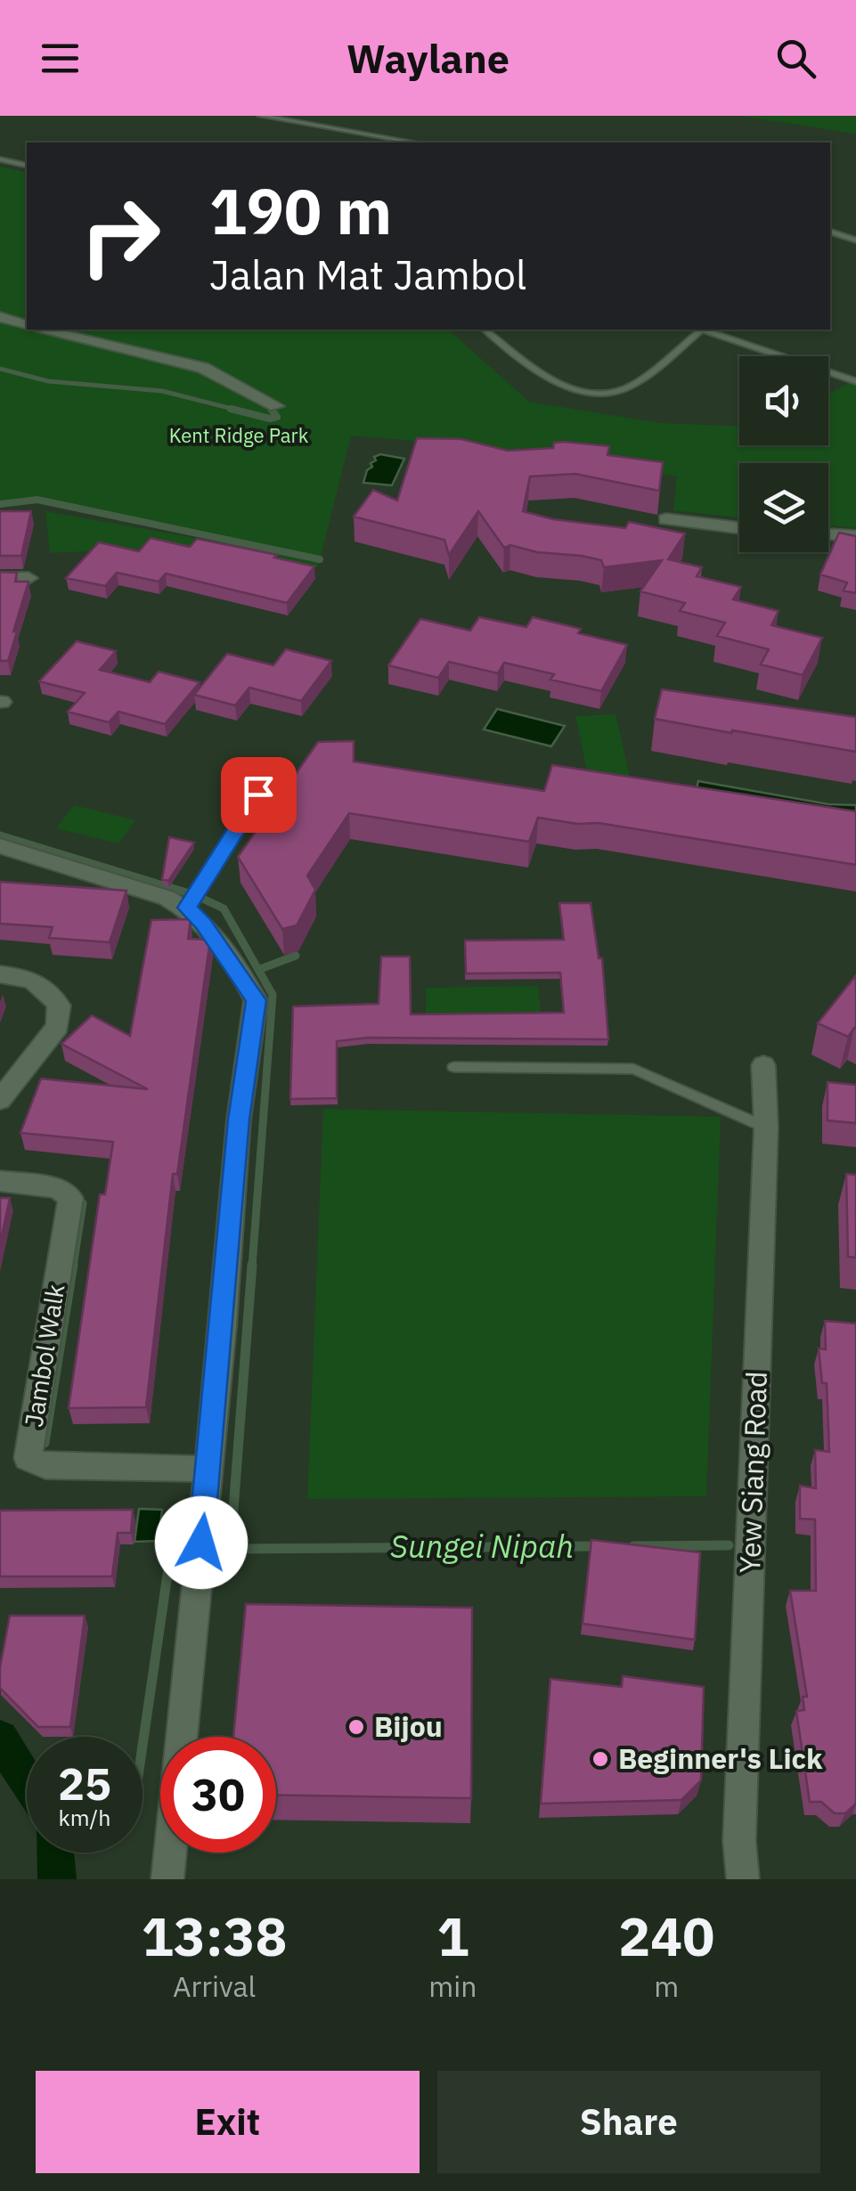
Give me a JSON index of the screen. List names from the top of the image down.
{
  "streets": {
    "street": ["Jambol Walk", "Yew Siang Road"]
  },
  "water": ["Sungei Nipah"],
  "parks": ["Kent Ridge Park"],
  "places": ["Bijou", "Beginner's Lick"],
  "page": {
    "header": "Waylane",
    "turn": ["190 m", "Jalan Mat Jambol"],
    "speed": "25 km/h",
    "limit": "30",
    "eta": [
      "13:38",
      "Arrival",
      "1",
      "min",
      "240",
      "m"
    ],
    "buttons": ["Exit", "Share"]
  }
}
